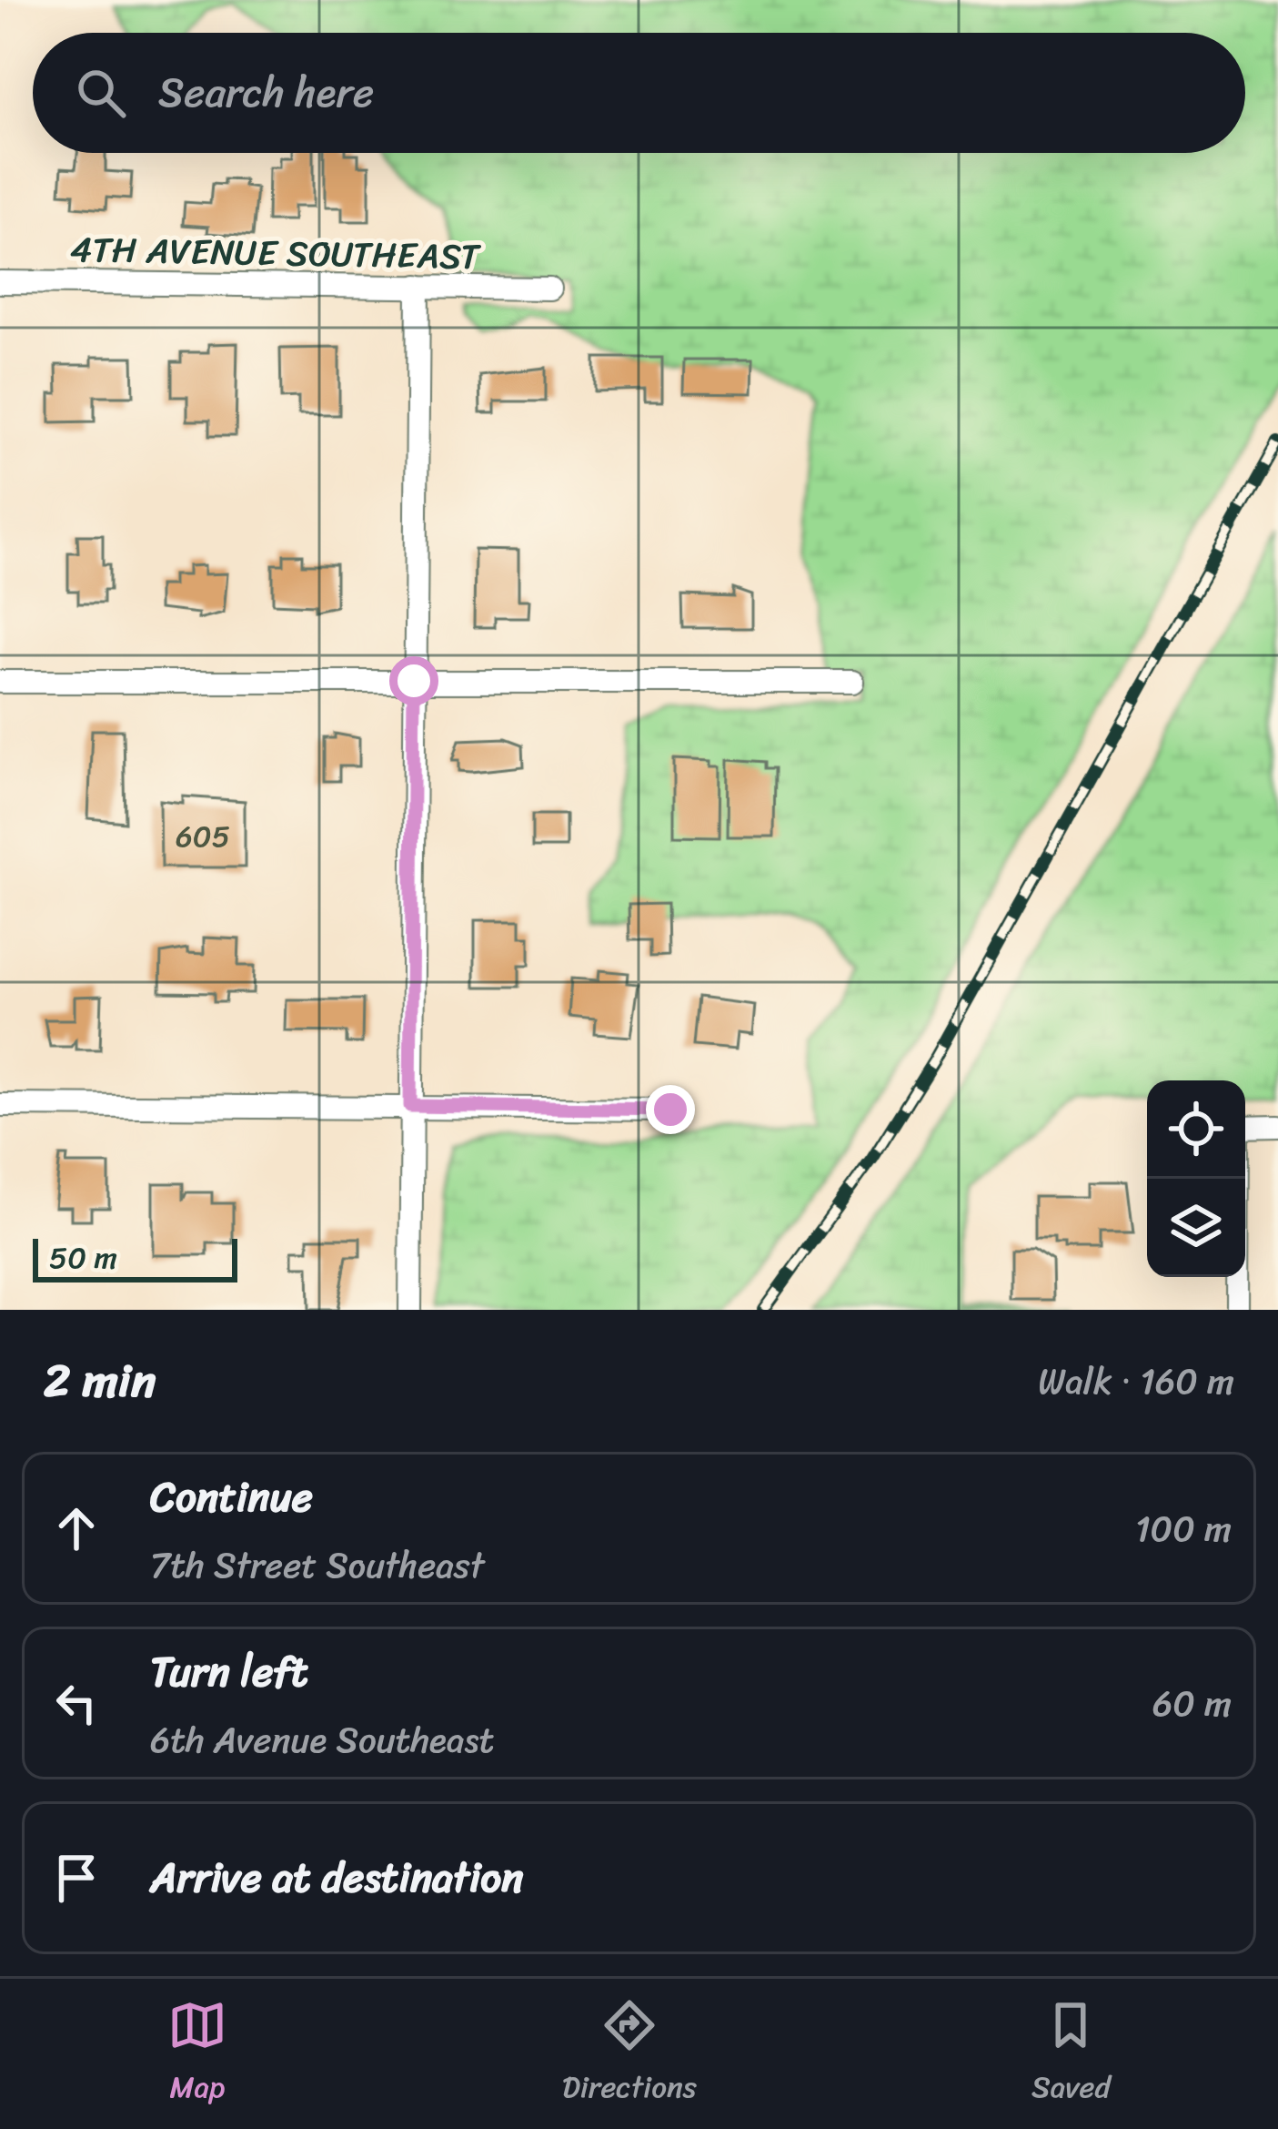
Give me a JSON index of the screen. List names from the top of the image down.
{
  "streets": {
    "street": ["4TH AVENUE SOUTHEAST"]
  },
  "house_numbers": ["605"],
  "scale_bar": "50 m",
  "page": {
    "search": "Search here",
    "scale": "50 m",
    "heading": ["2 min", "Walk · 160 m"],
    "list": [
      ["Continue", "7th Street Southeast", "100 m"],
      ["Turn left", "6th Avenue Southeast", "60 m"],
      "Arrive at destination"
    ],
    "nav": ["Map", "Directions", "Saved"]
  }
}
